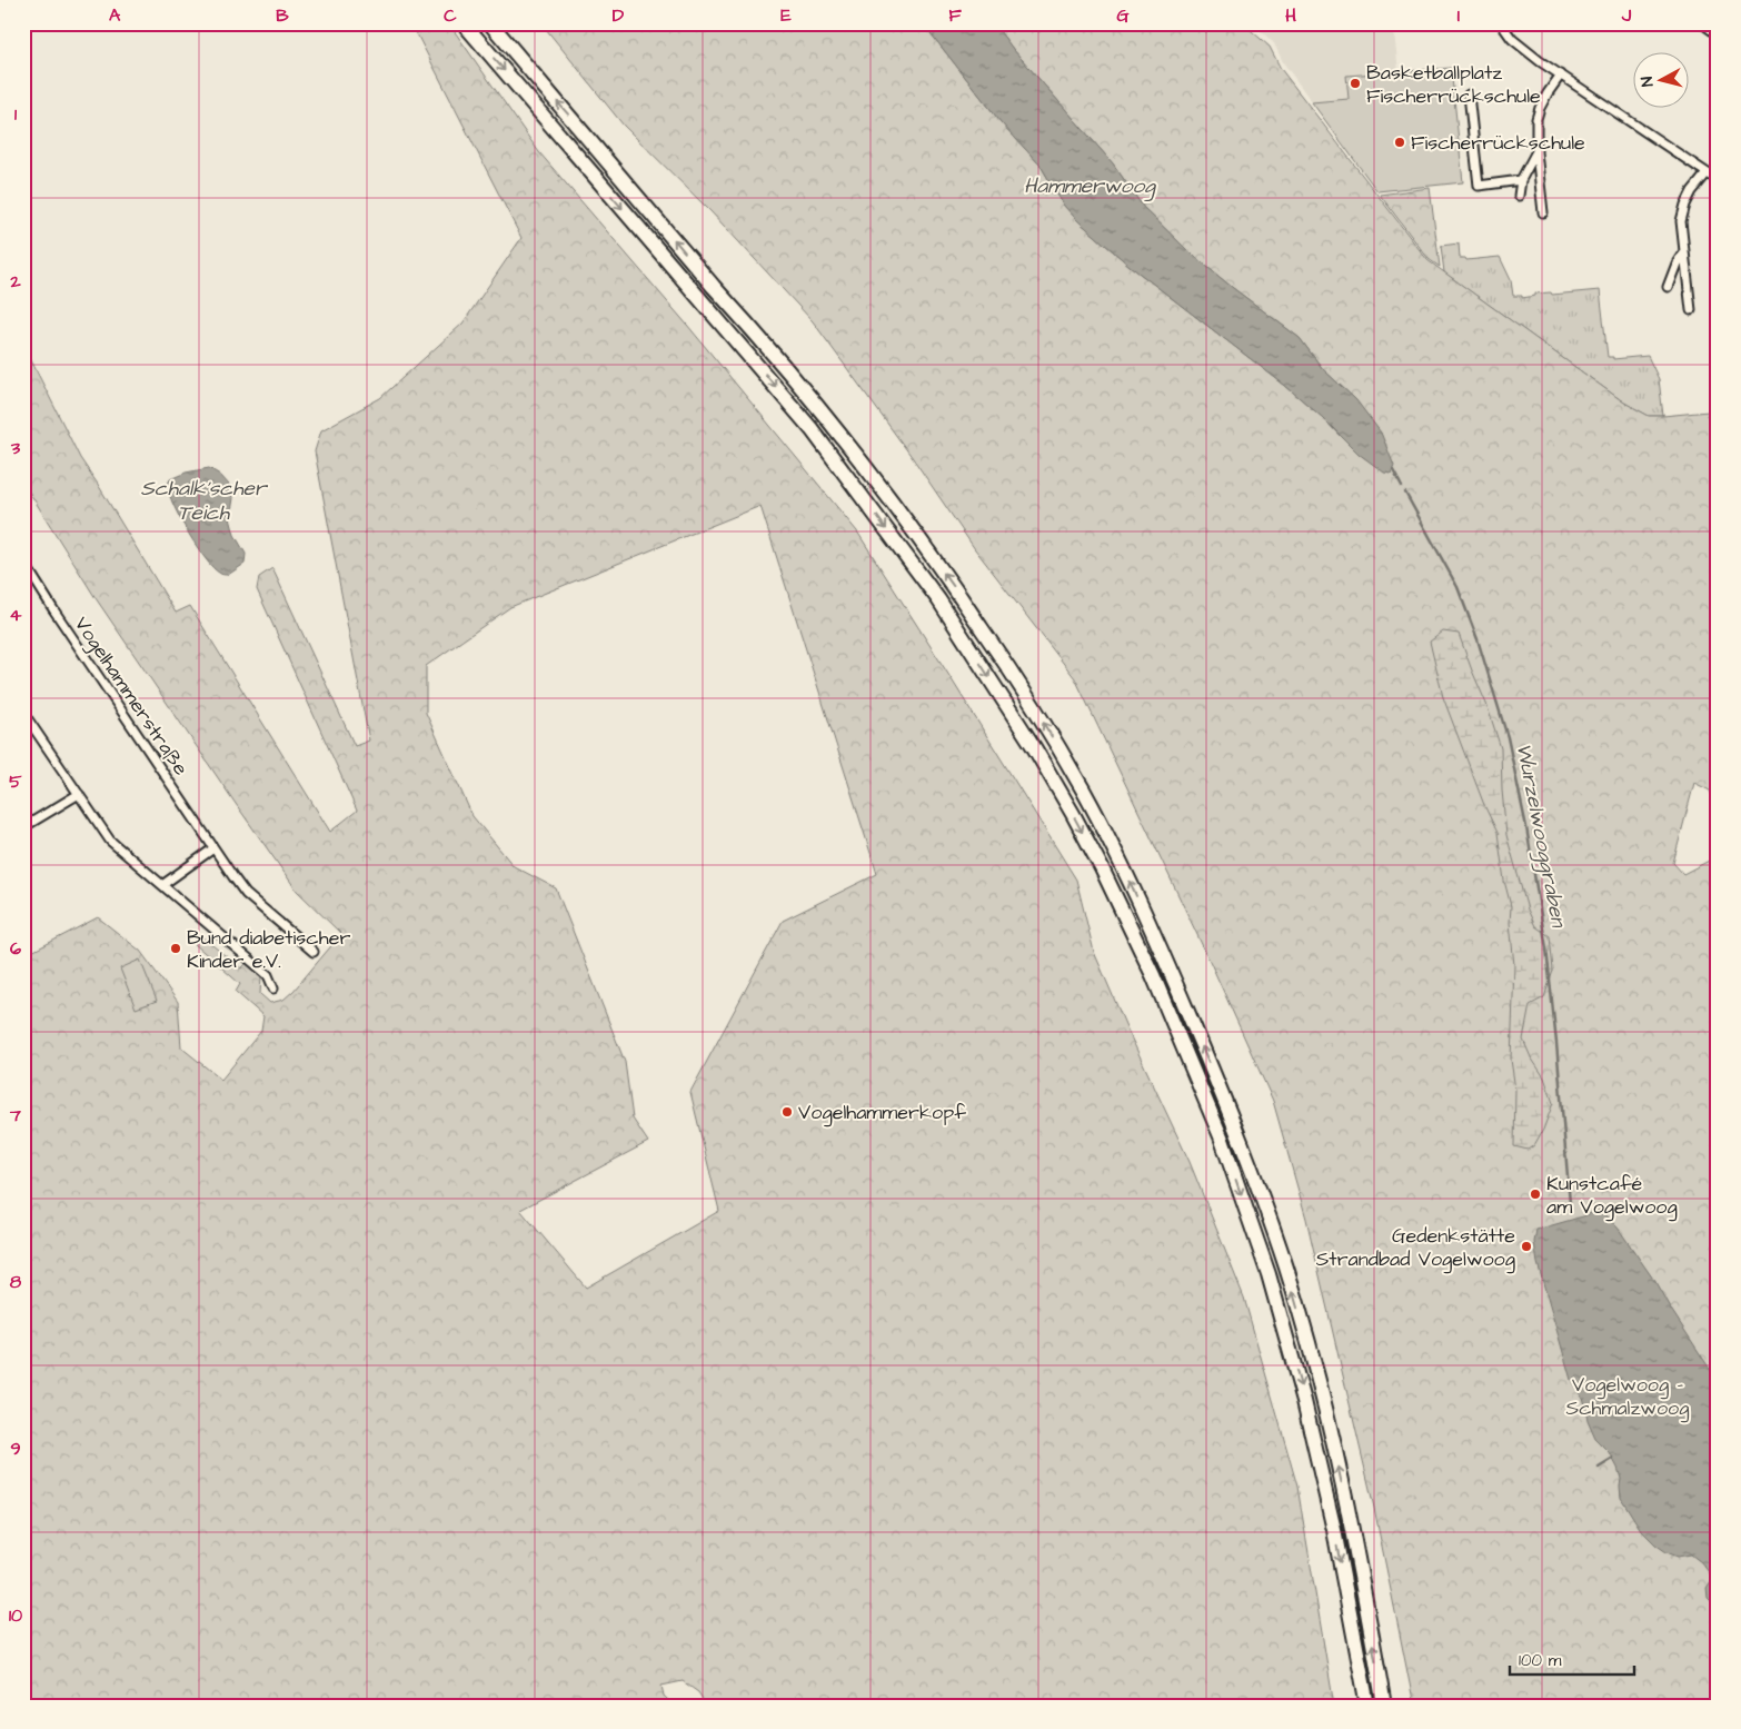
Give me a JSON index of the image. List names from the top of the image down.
{
  "streets": {
    "street": ["Vogelhammerstraße"]
  },
  "water": ["Hammerwoog", "Schalk'scher Teich", "Wurzelwooggraben"],
  "parks": ["Vogelwoog - Schmalzwoog"],
  "places": [
    "Basketballplatz Fischerrückschule",
    "Fischerrückschule",
    "Bund diabetischer Kinder e.V.",
    "Vogelhammerkopf",
    "Kunstcafé am Vogelwoog",
    "Gedenkstätte Strandbad Vogelwoog"
  ],
  "scale_bar": "100 m",
  "north": "left",
  "grid": {
    "columns": [
      "A",
      "B",
      "C",
      "D",
      "E",
      "F",
      "G",
      "H",
      "I",
      "J"
    ],
    "rows": [
      "1",
      "2",
      "3",
      "4",
      "5",
      "6",
      "7",
      "8",
      "9",
      "10"
    ]
  }
}
